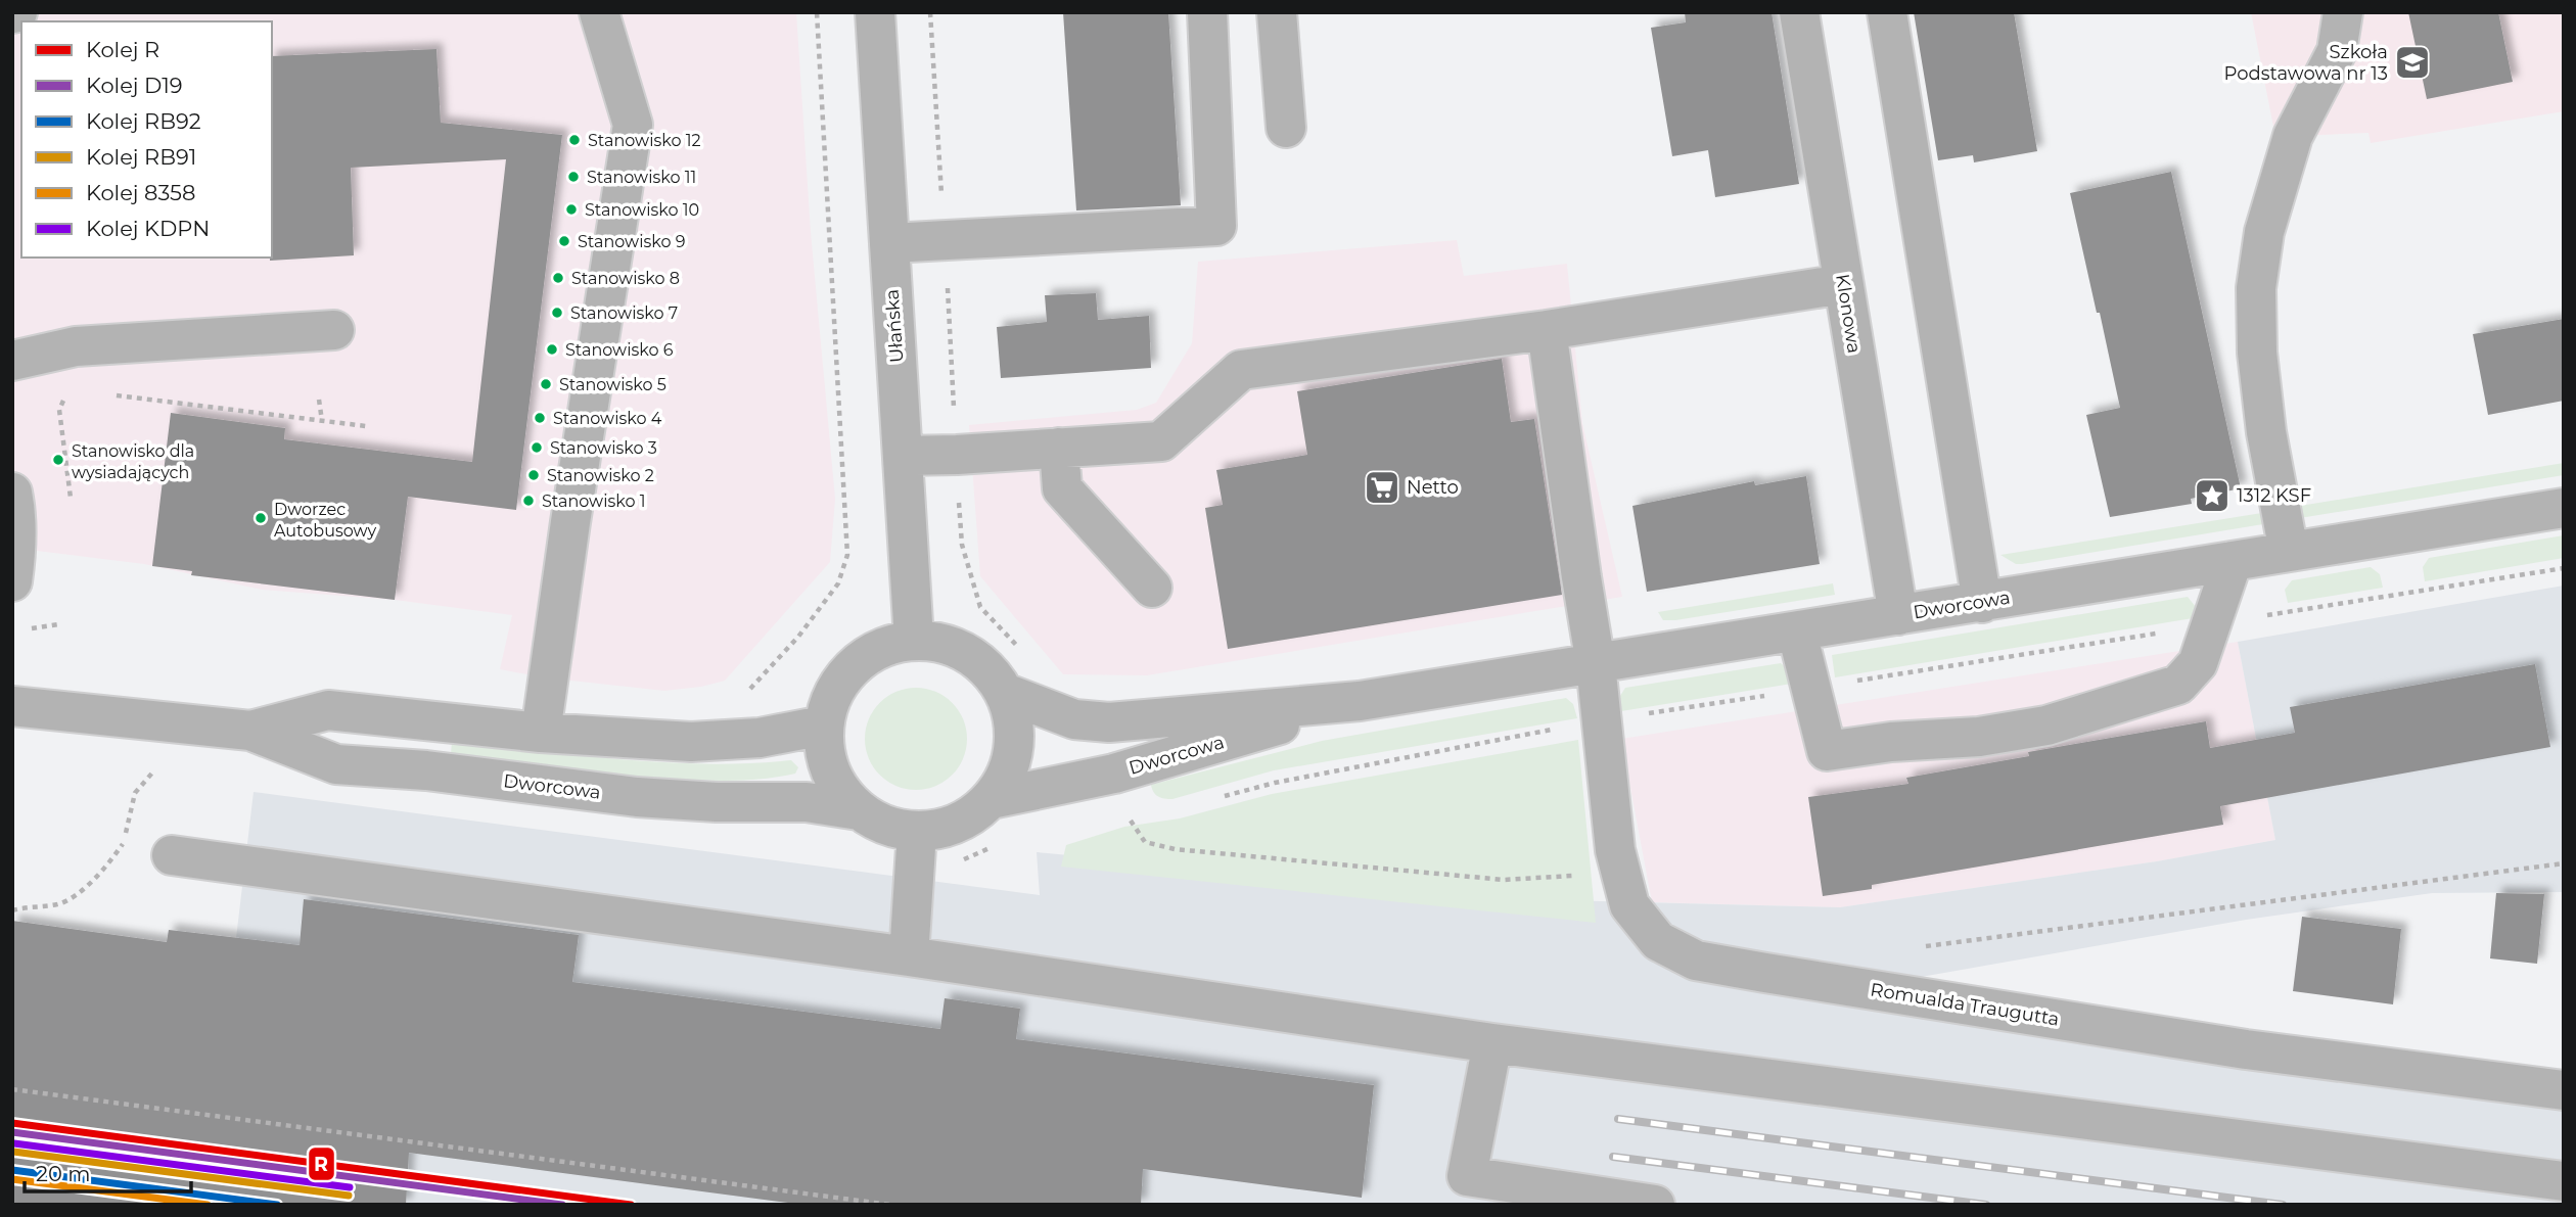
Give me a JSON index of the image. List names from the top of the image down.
{
  "streets": {
    "street": [
      "Klonowa",
      "Ułańska",
      "Dworcowa",
      "Romualda Traugutta"
    ]
  },
  "crossings": [
    ["Klonowa", "Dworcowa"],
    ["Ułańska", "Dworcowa"],
    ["Dworcowa", "Romualda Traugutta"]
  ],
  "places": {
    "school or university": ["Szkoła Podstawowa nr 13"],
    "other": [
      "Stanowisko 12",
      "Stanowisko 11",
      "Stanowisko 10",
      "Stanowisko 9",
      "Stanowisko 8",
      "Stanowisko 7",
      "Stanowisko 6",
      "Stanowisko 5",
      "Stanowisko 4",
      "Stanowisko 3",
      "Stanowisko dla wysiadających",
      "Stanowisko 2",
      "Stanowisko 1",
      "Dworzec Autobusowy"
    ],
    "supermarket": ["Netto"],
    "place": ["1312 KSF"]
  },
  "lines": [
    "rail line R",
    "rail line D19",
    "rail line KDPN",
    "rail line RB91",
    "rail line RB92",
    "rail line 8358"
  ],
  "legend": [
    "Kolej R",
    "Kolej D19",
    "Kolej RB92",
    "Kolej RB91",
    "Kolej 8358",
    "Kolej KDPN"
  ],
  "scale_bar": "20 m"
}
